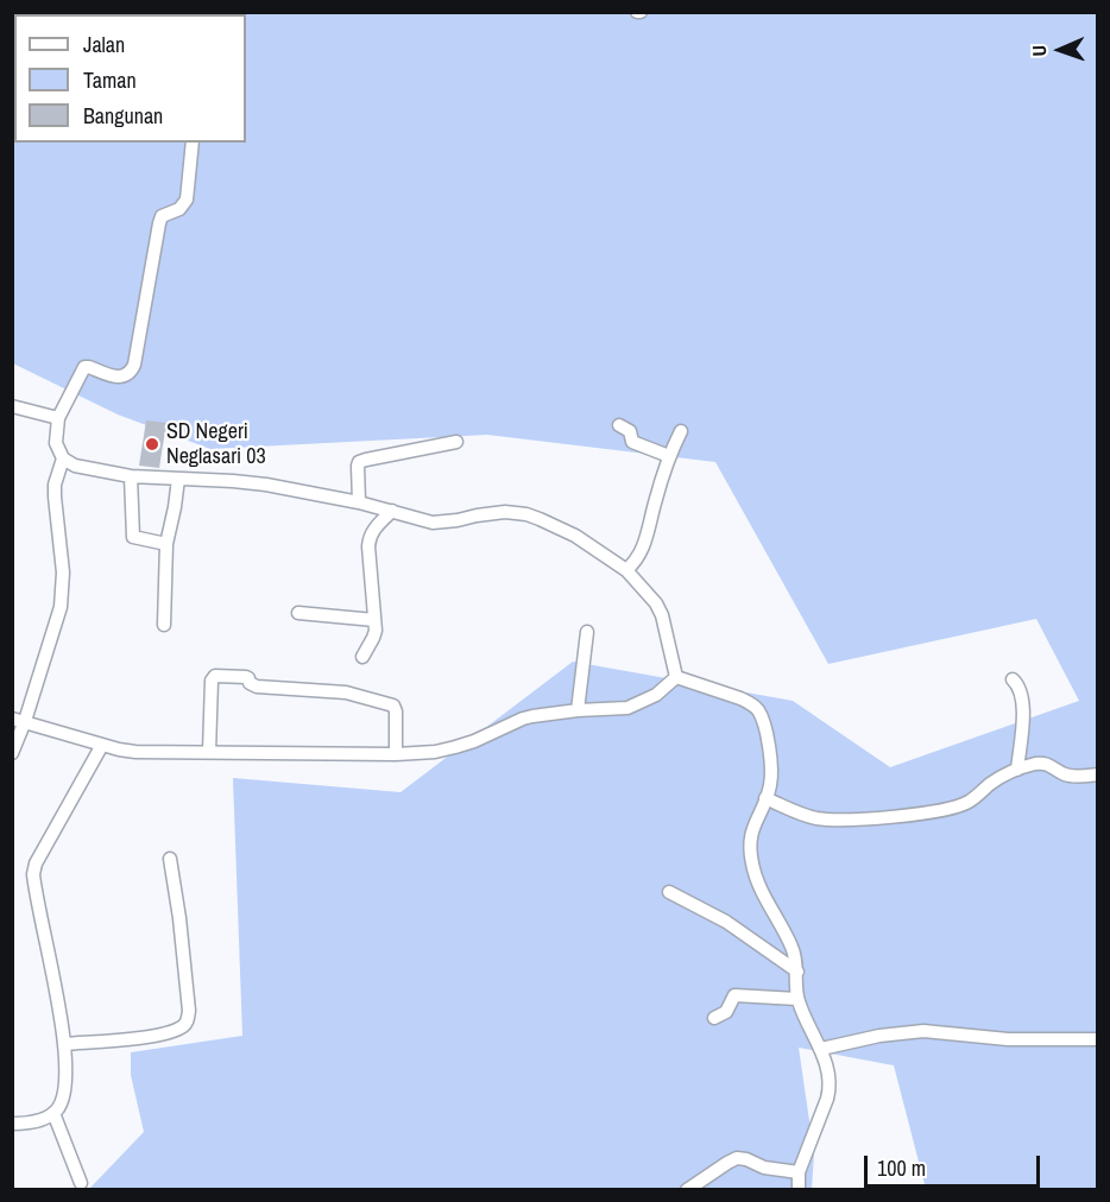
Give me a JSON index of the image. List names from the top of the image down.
{
  "places": ["SD Negeri Neglasari 03"],
  "legend": ["Jalan", "Taman", "Bangunan"],
  "scale_bar": "100 m",
  "north": "left"
}
